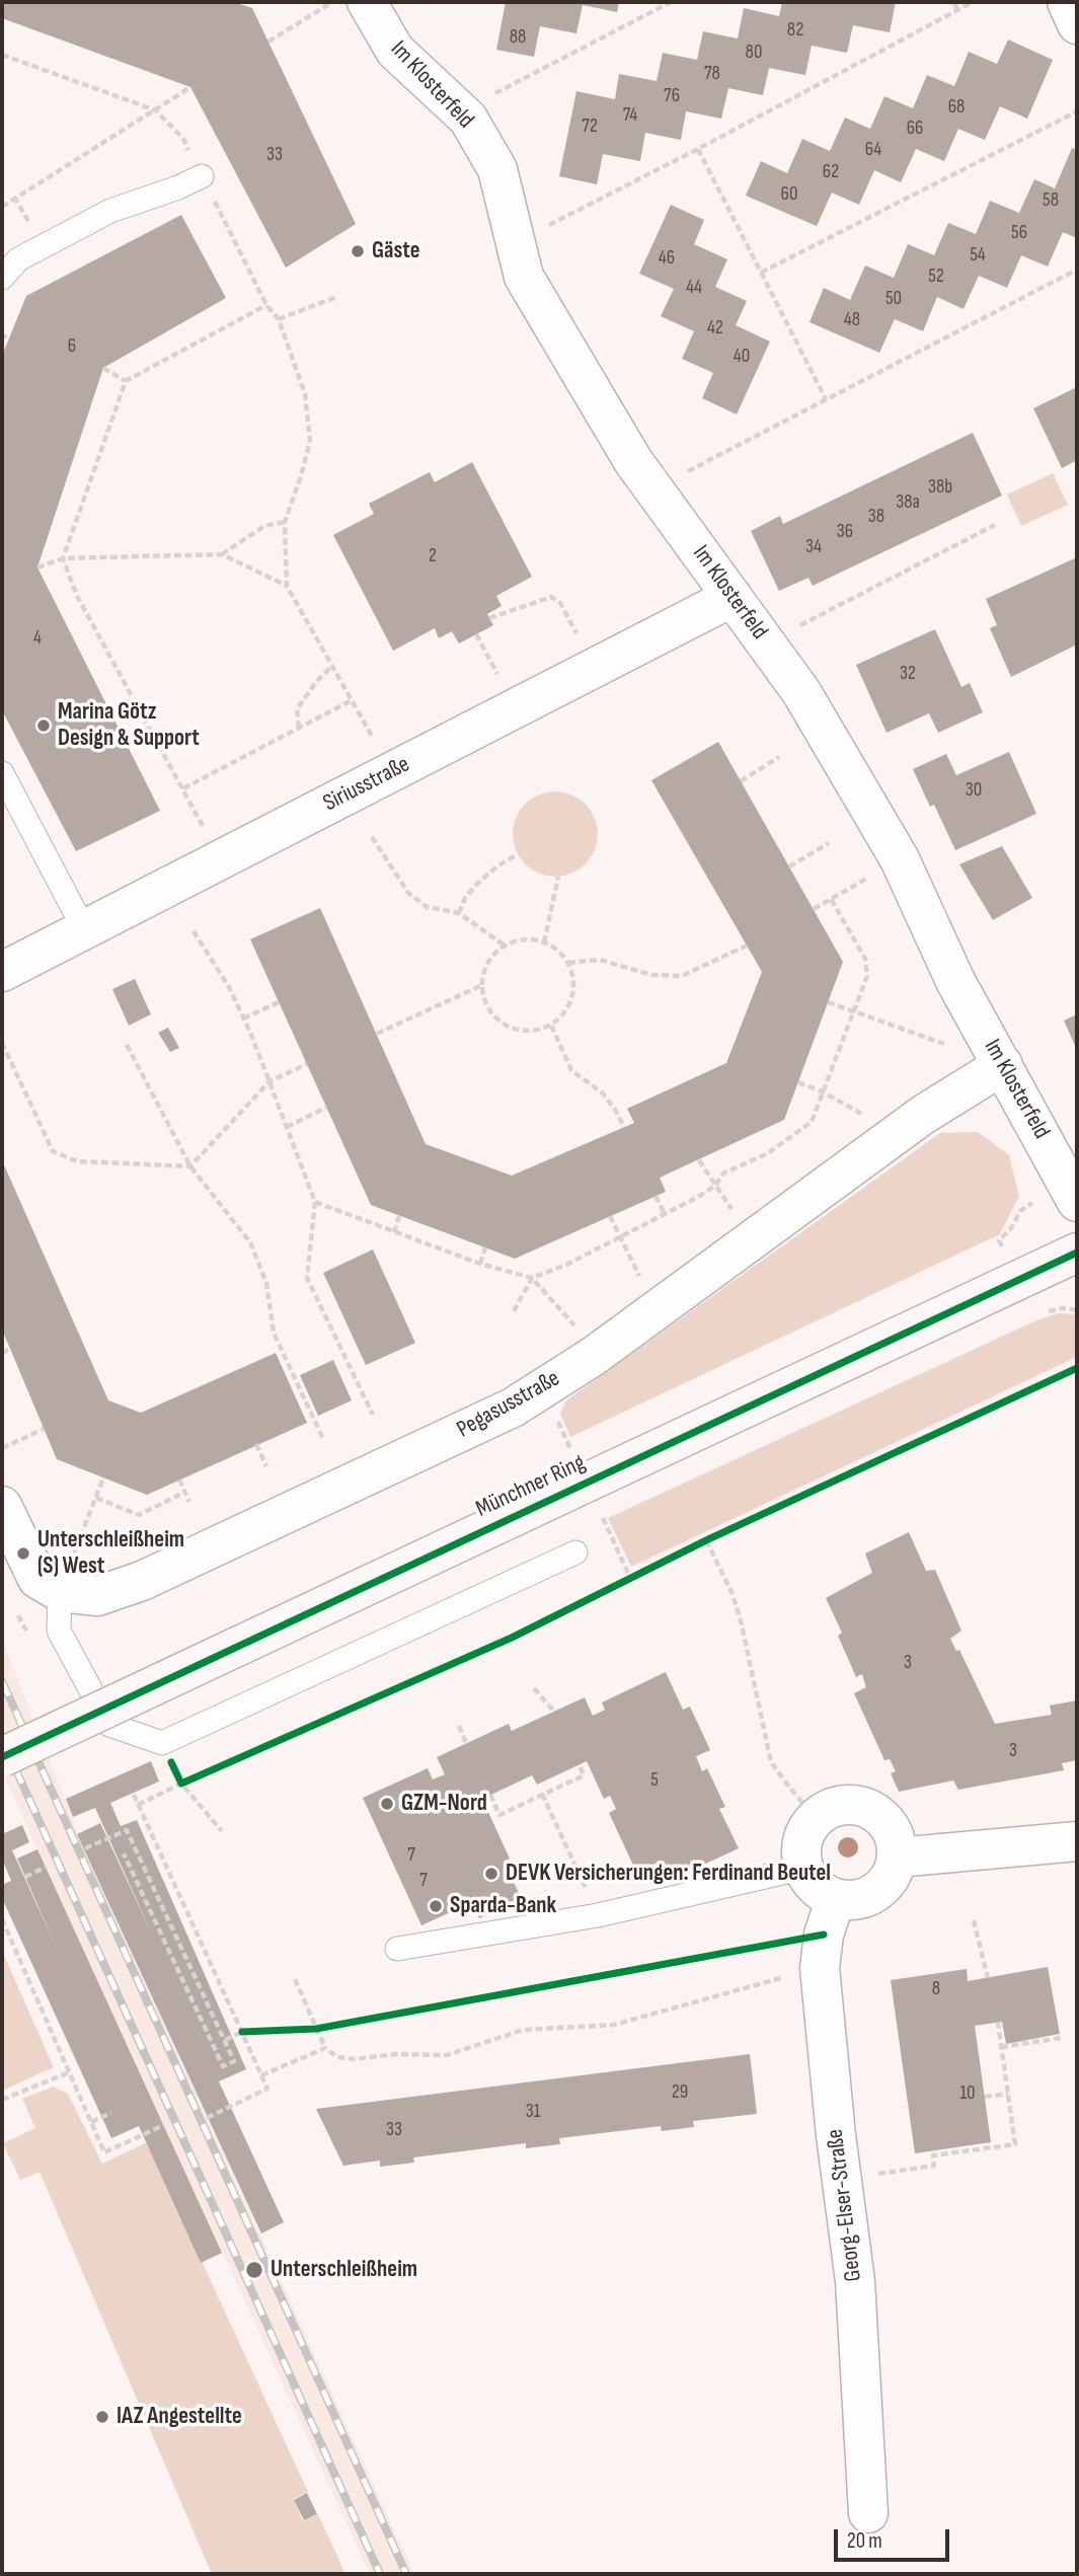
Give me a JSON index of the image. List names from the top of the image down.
{
  "streets": {
    "main road": ["Münchner Ring"],
    "street": [
      "Im Klosterfeld",
      "Siriusstraße",
      "Pegasusstraße",
      "Georg-Elser-Straße"
    ]
  },
  "crossings": [
    ["Im Klosterfeld", "Siriusstraße"],
    ["Im Klosterfeld", "Pegasusstraße"]
  ],
  "places": [
    "Gäste",
    "Marina Götz Design & Support",
    "Unterschleißheim (S) West",
    "GZM-Nord",
    "DEVK Versicherungen: Ferdinand Beutel",
    "Sparda-Bank",
    "Unterschleißheim",
    "IAZ Angestellte"
  ],
  "house_numbers": [
    "82",
    "88",
    "80",
    "78",
    "76",
    "68",
    "74",
    "72",
    "66",
    "64",
    "33",
    "62",
    "60",
    "58",
    "56",
    "54",
    "46",
    "52",
    "44",
    "50",
    "48",
    "42",
    "6",
    "40",
    "38b",
    "38a",
    "38",
    "36",
    "34",
    "2",
    "4",
    "32",
    "30",
    "3",
    "3",
    "5",
    "7",
    "7",
    "8",
    "29",
    "10",
    "31",
    "33"
  ],
  "scale_bar": "20 m"
}
